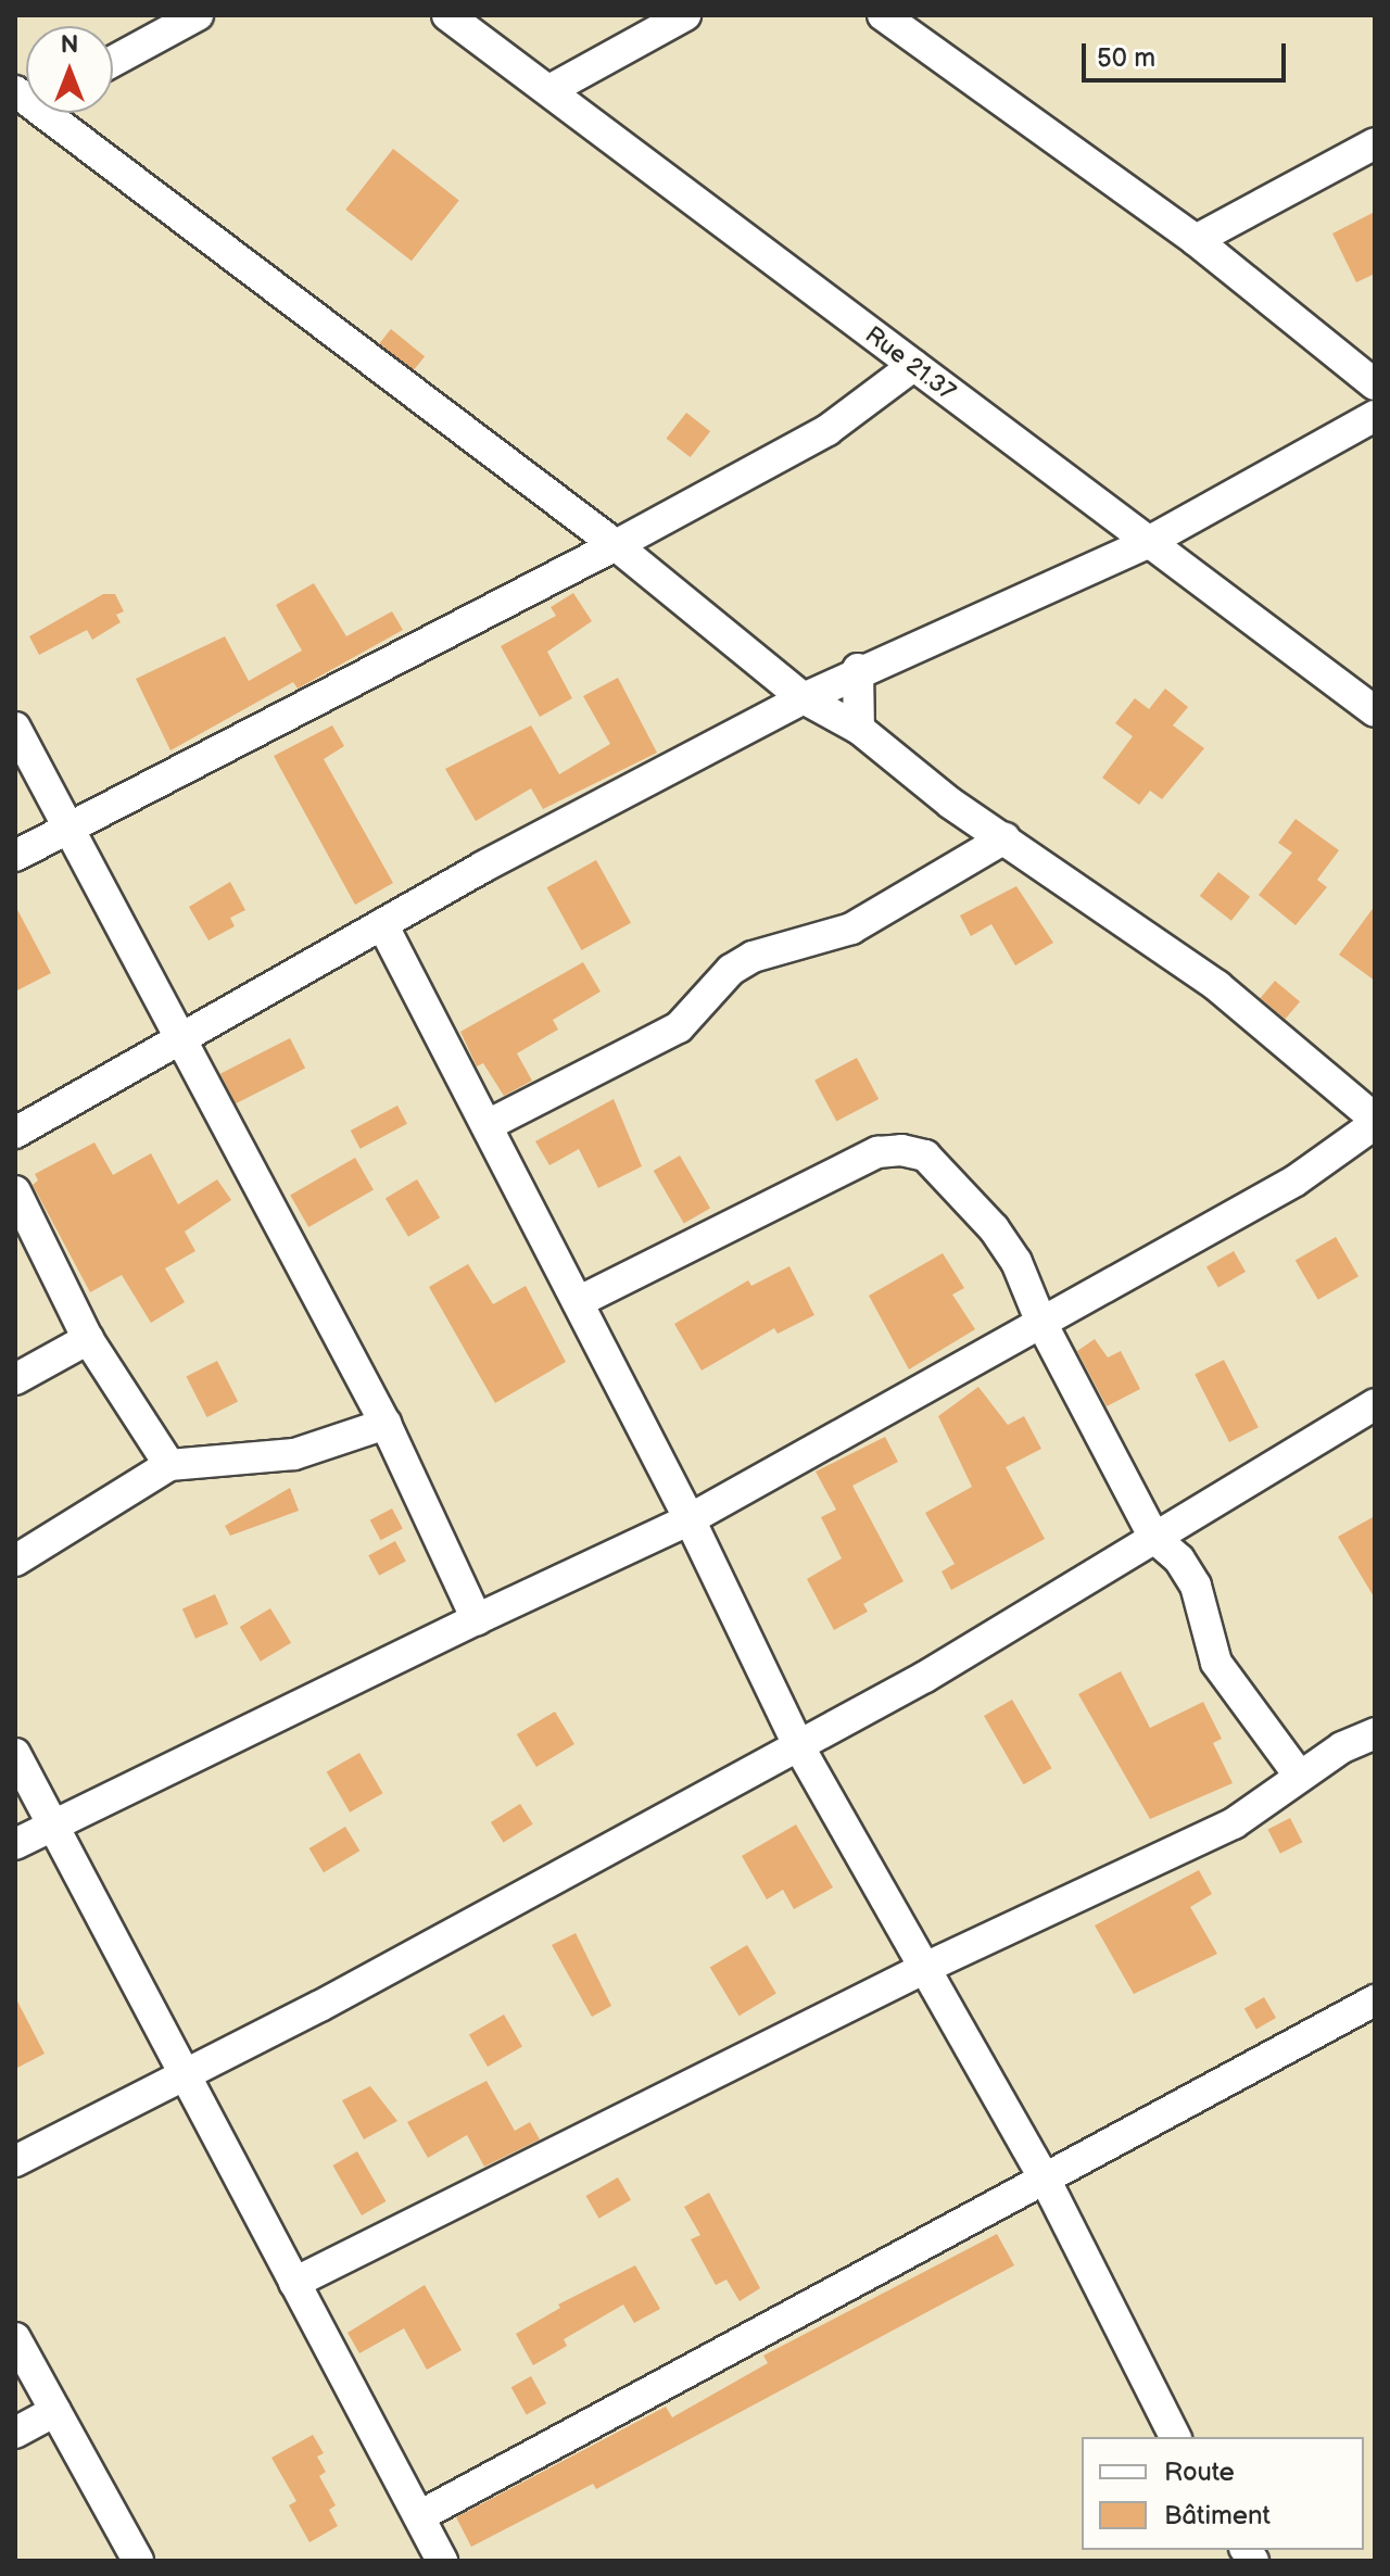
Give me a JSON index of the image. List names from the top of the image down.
{
  "streets": {
    "street": ["Rue 21.37"]
  },
  "legend": ["Route", "Bâtiment"],
  "scale_bar": "50 m",
  "north": "top"
}
